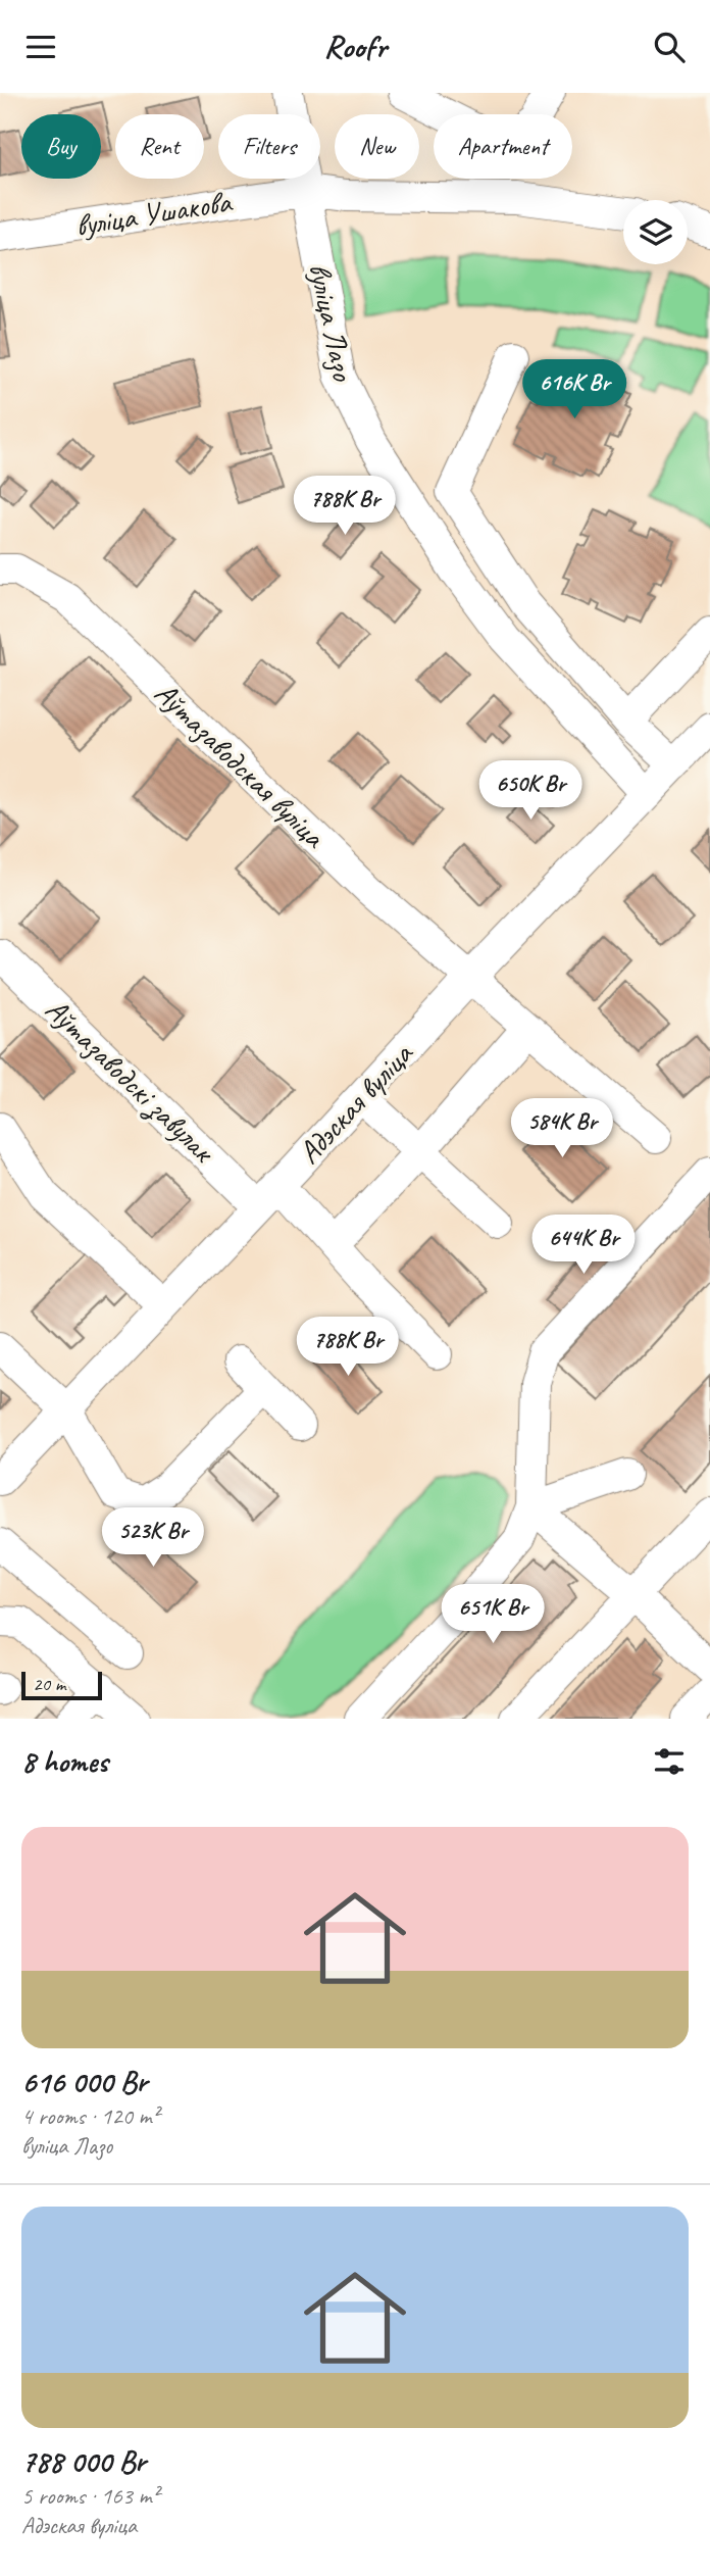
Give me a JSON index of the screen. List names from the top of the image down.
{
  "streets": {
    "street": [
      "вуліца Ушакова",
      "вуліца Лазо",
      "Аўтазаводская вуліца",
      "Аўтазаводскі завулак",
      "Адэская вуліца"
    ]
  },
  "crossings": [
    ["вуліца Ушакова", "вуліца Лазо"],
    ["вуліца Лазо", "Адэская вуліца"],
    ["Аўтазаводская вуліца", "Адэская вуліца"],
    ["Аўтазаводскі завулак", "Адэская вуліца"]
  ],
  "scale_bar": "20 m",
  "page": {
    "header": "Roofr",
    "chip": [
      "Buy",
      "Rent",
      "Filters",
      "New",
      "Apartment"
    ],
    "price": [
      "616K Br",
      "788K Br",
      "650K Br",
      "584K Br",
      "644K Br",
      "788K Br",
      "523K Br",
      "651K Br"
    ],
    "scale": "20 m",
    "heading": "8 homes",
    "list": [
      {
        "name": "616 000 Br",
        "note": "4 rooms · 120 m² · вуліца Лазо"
      },
      {
        "name": "788 000 Br",
        "note": "5 rooms · 163 m² · Адэская вуліца"
      }
    ]
  }
}
